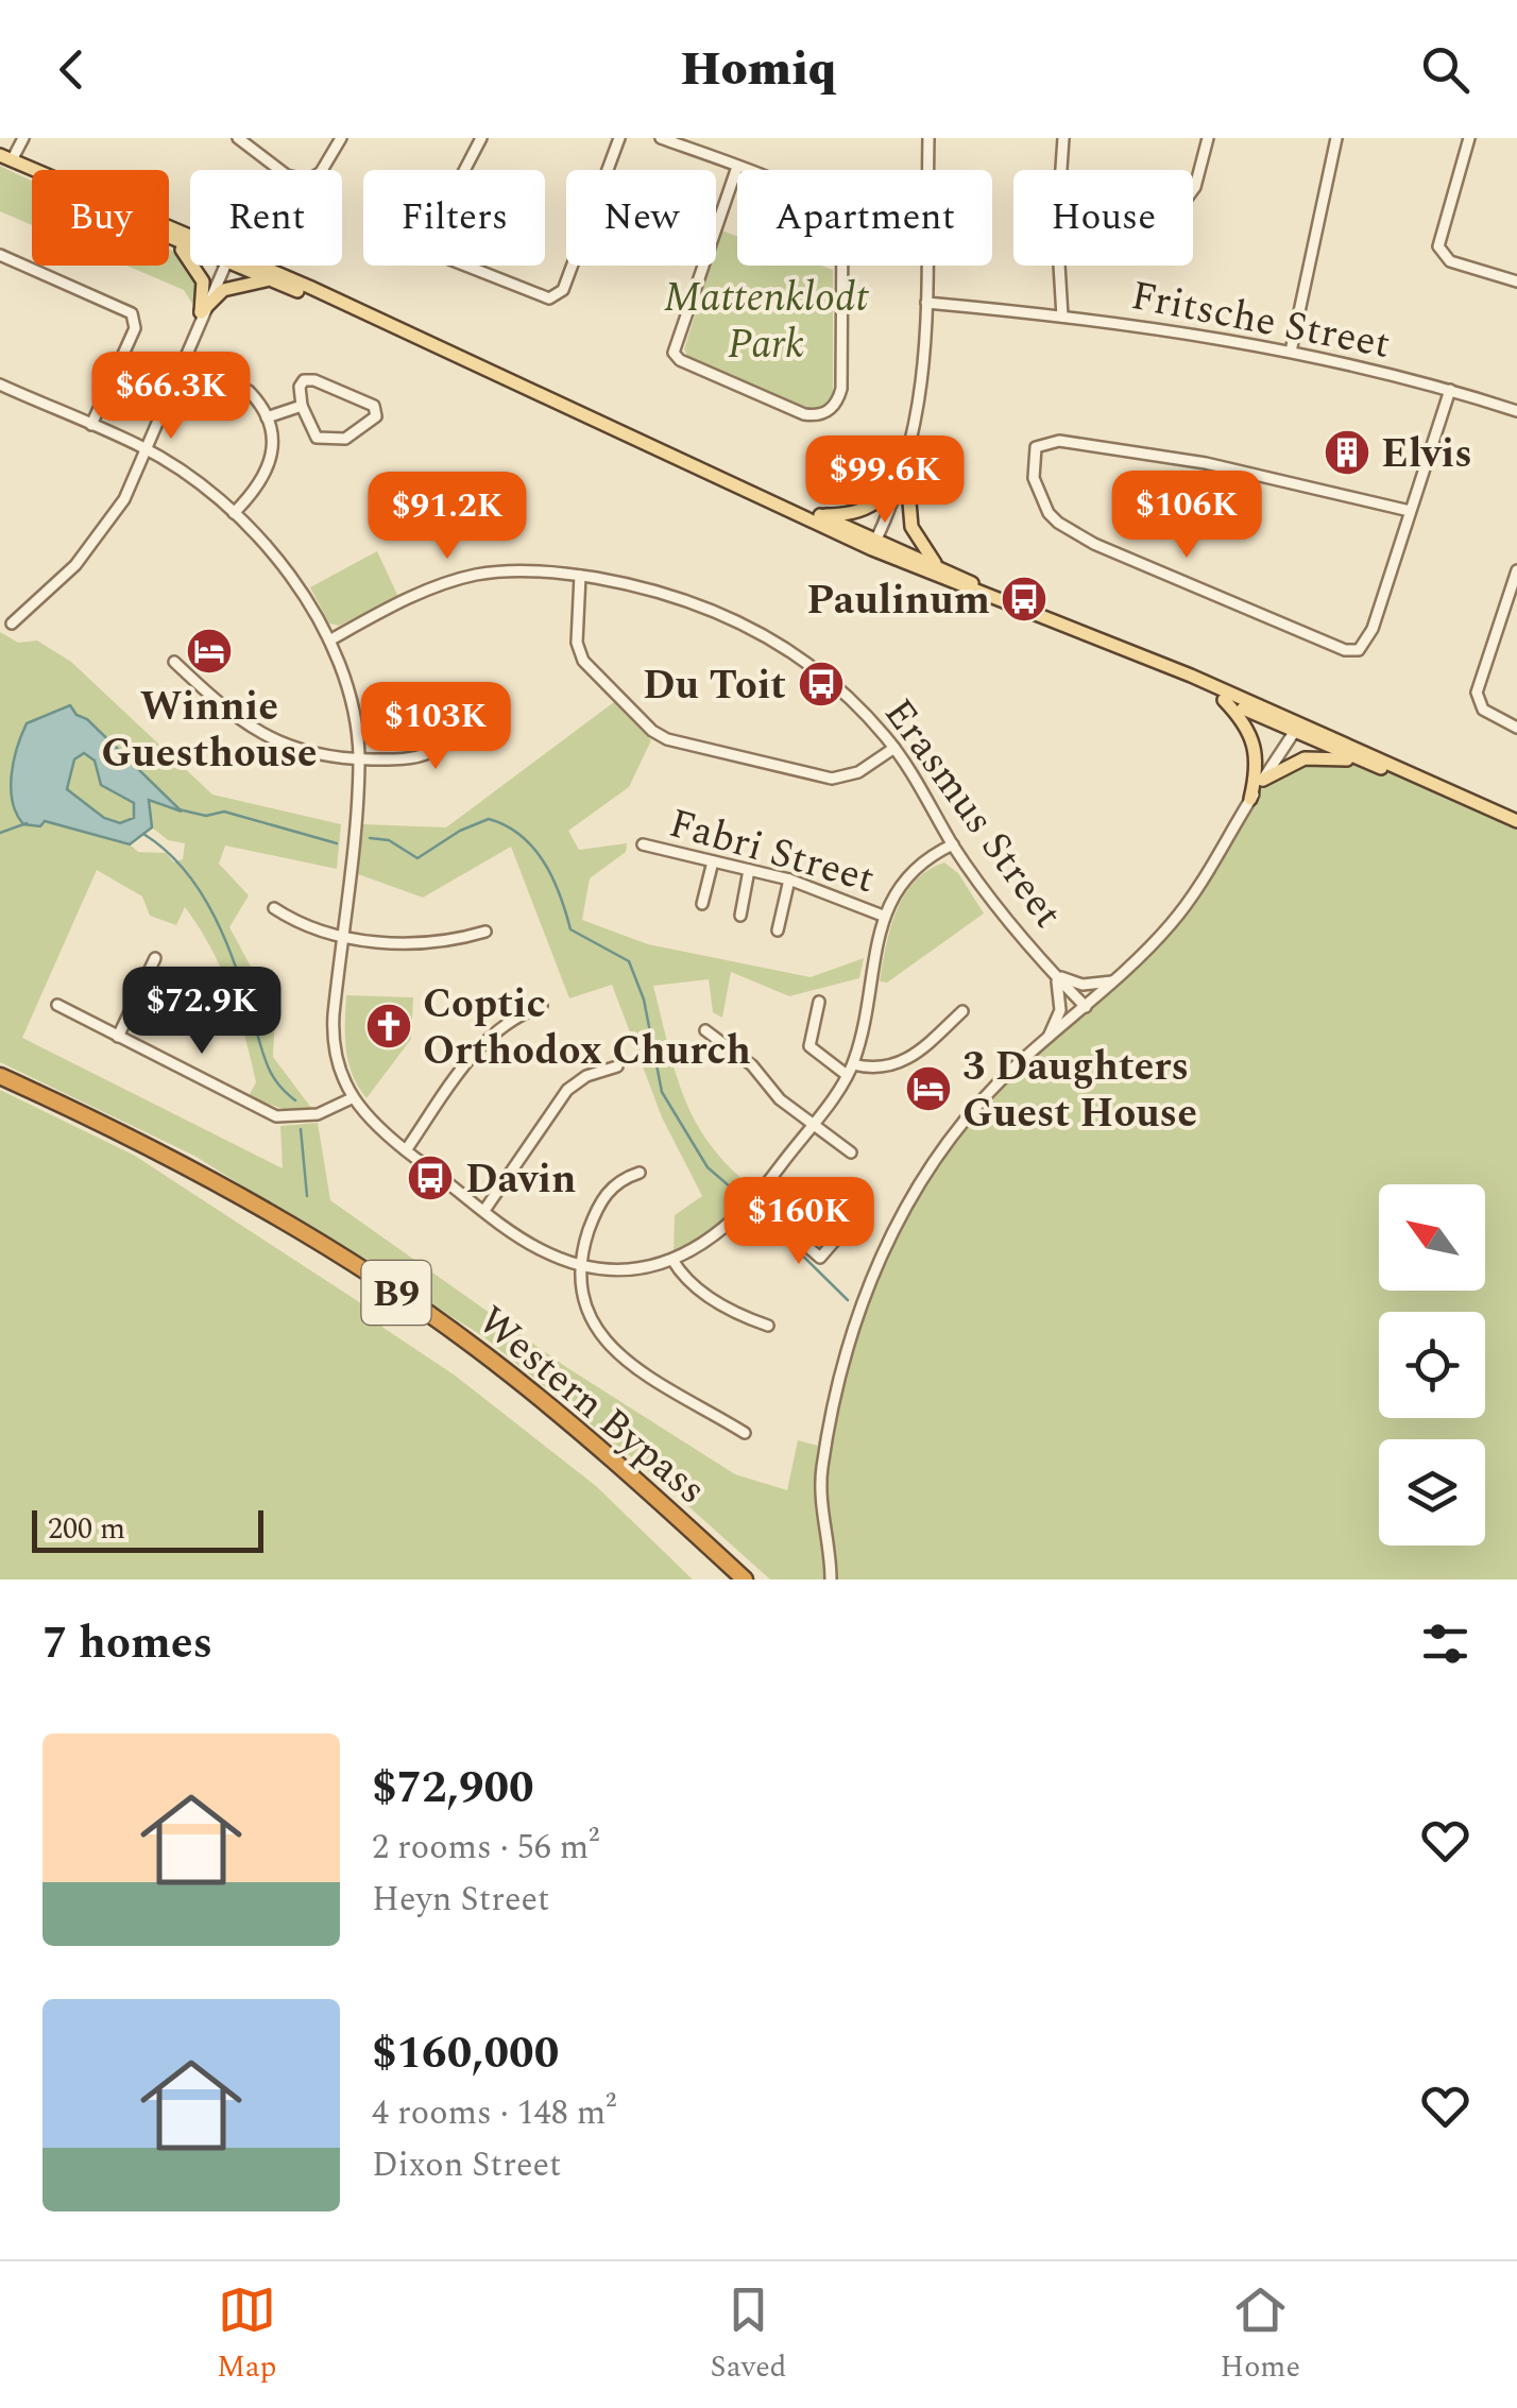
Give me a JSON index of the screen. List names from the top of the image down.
{
  "streets": {
    "highway": ["B9", "Western Bypass"],
    "street": ["Fritsche Street", "Erasmus Street", "Fabri Street"]
  },
  "parks": ["Mattenklodt Park"],
  "places": {
    "building": ["Elvis"],
    "bus stop": ["Paulinum", "Du Toit", "Davin"],
    "hotel": ["Winnie Guesthouse", "3 Daughters Guest House"],
    "church": ["Coptic Orthodox Church"]
  },
  "scale_bar": "200 m",
  "north": "top left",
  "page": {
    "header": "Homiq",
    "chip": [
      "Buy",
      "Rent",
      "Filters",
      "New",
      "Apartment",
      "House"
    ],
    "price": [
      "$66.3K",
      "$99.6K",
      "$106K",
      "$91.2K",
      "$103K",
      "$72.9K",
      "$160K"
    ],
    "scale": "200 m",
    "heading": "7 homes",
    "list": [
      {
        "name": "$72,900",
        "note": "2 rooms · 56 m² · Heyn Street"
      },
      {
        "name": "$160,000",
        "note": "4 rooms · 148 m² · Dixon Street"
      }
    ],
    "tabs": ["Map", "Saved", "Home"]
  }
}
